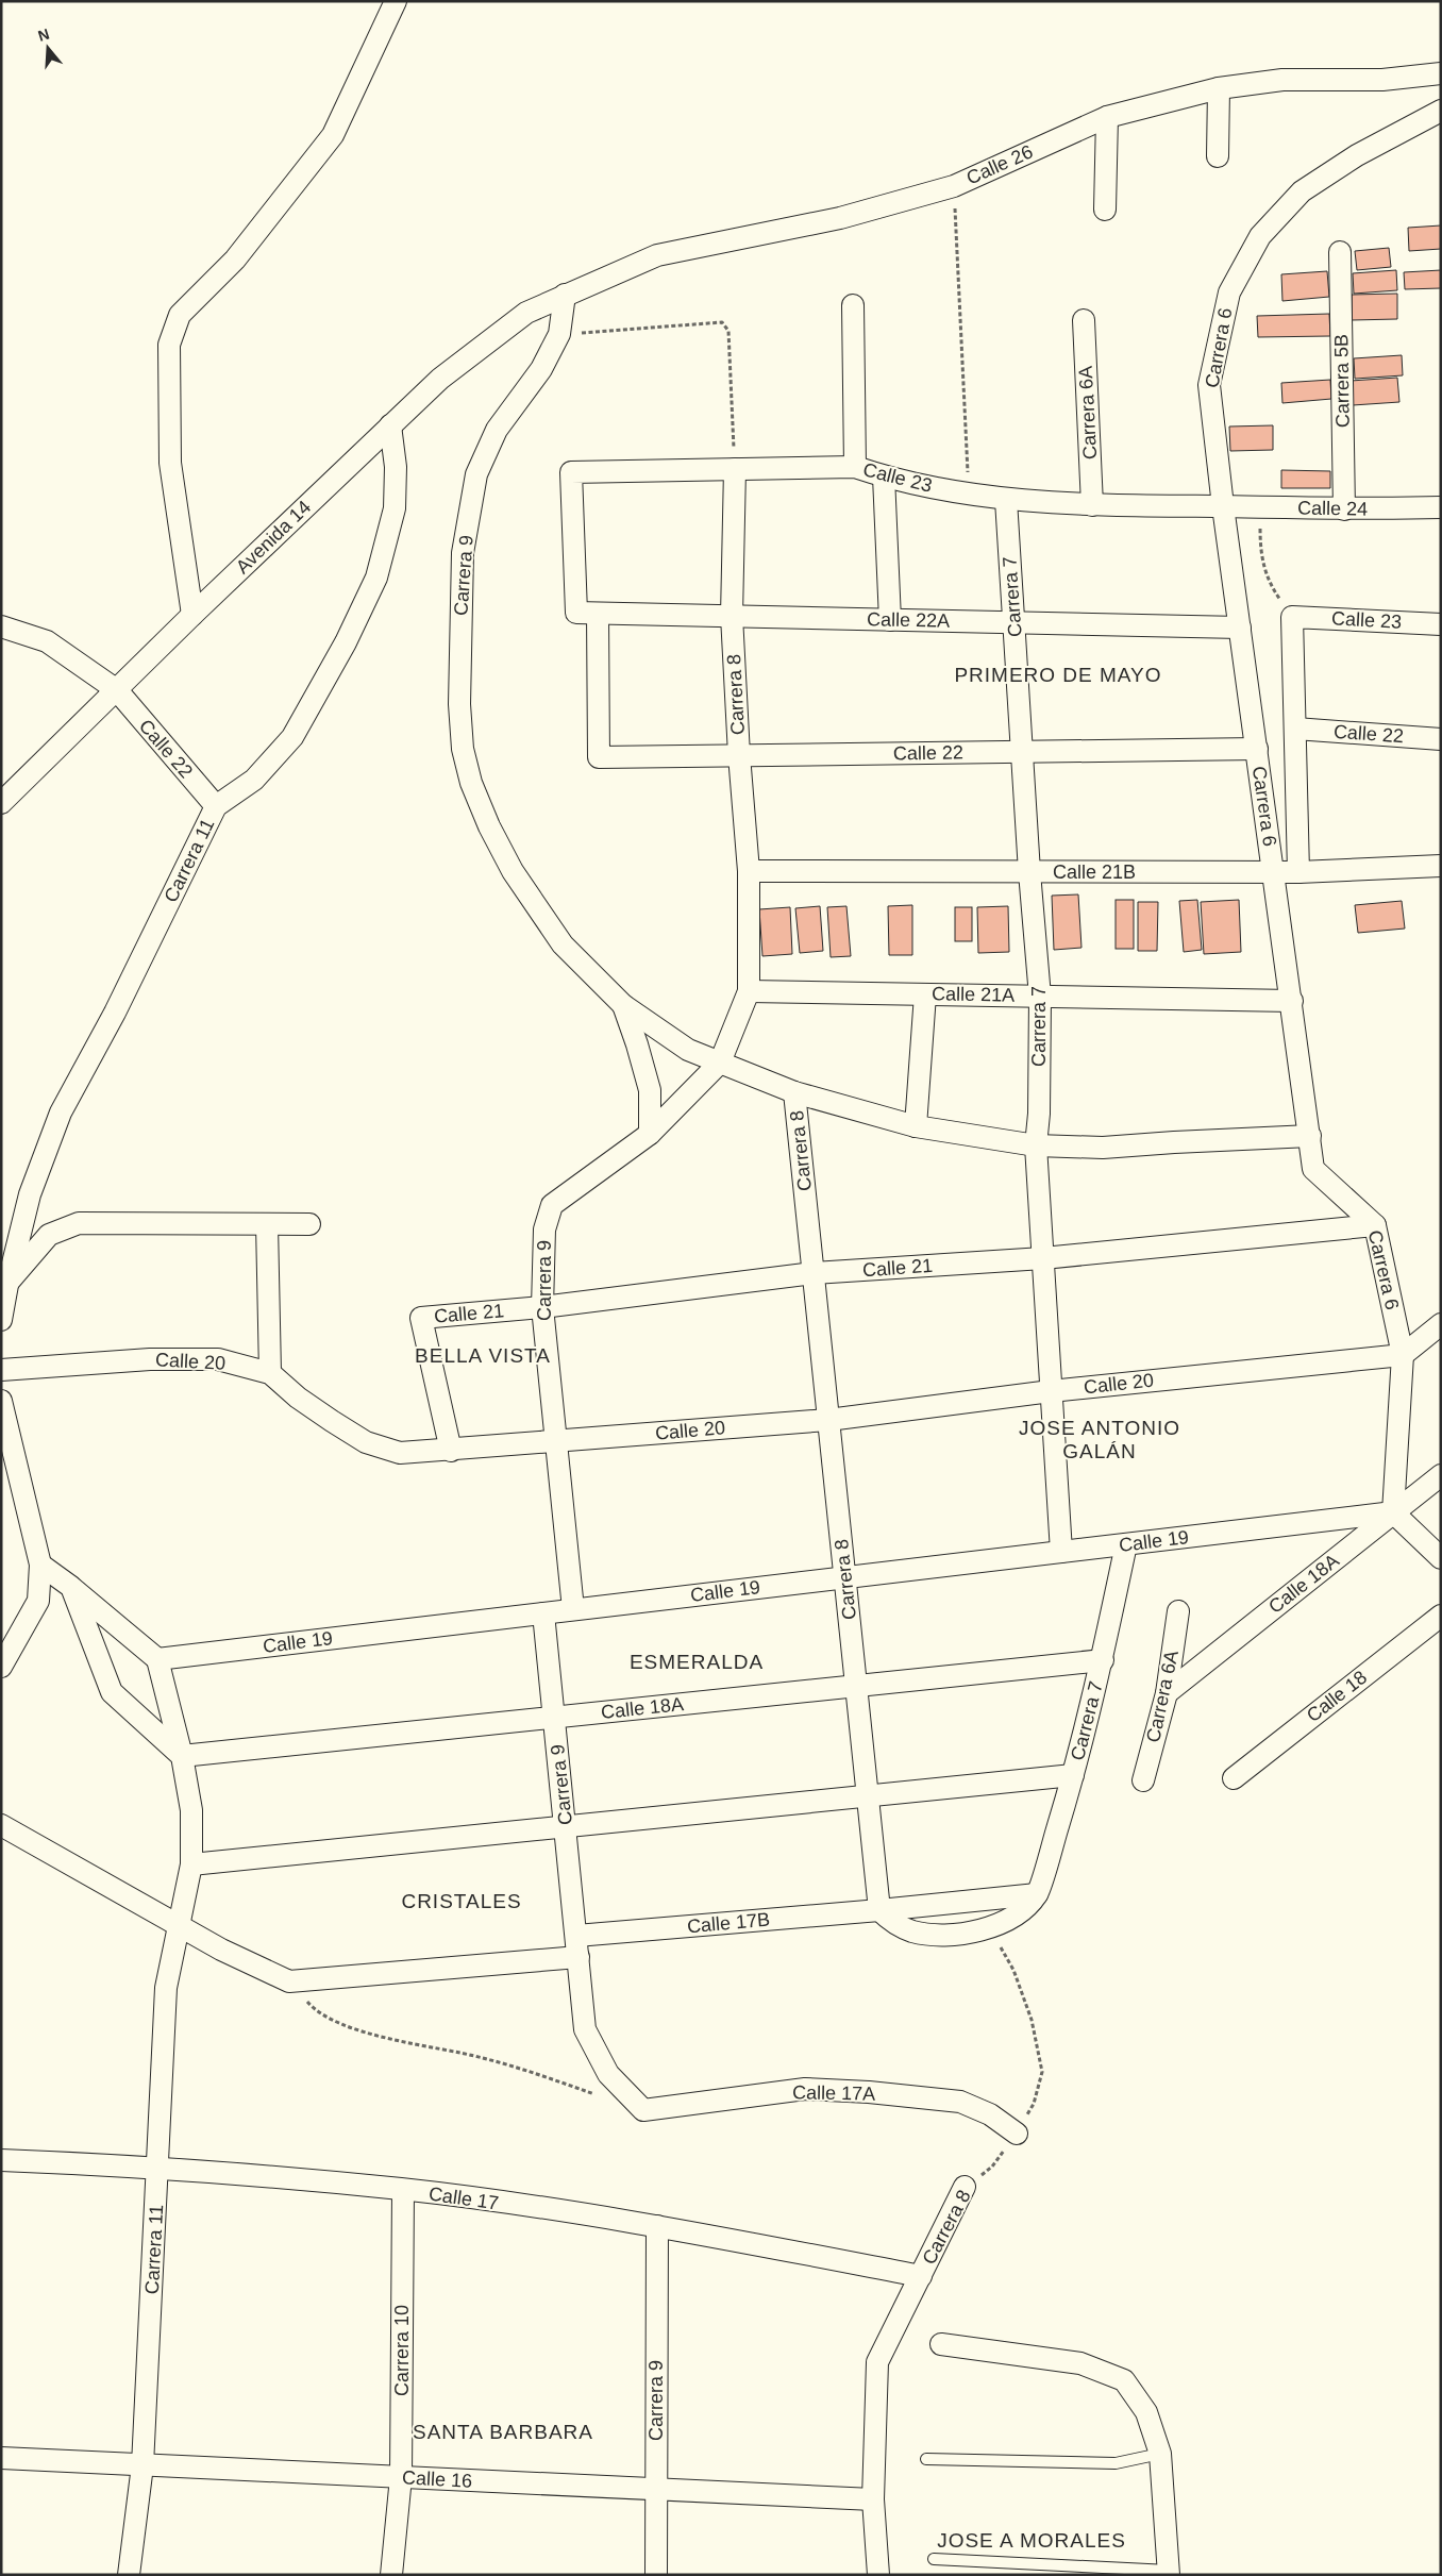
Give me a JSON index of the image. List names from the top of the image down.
{
  "streets": {
    "street": [
      "Calle 26",
      "Carrera 6",
      "Carrera 5B",
      "Carrera 6A",
      "Calle 23",
      "Calle 24",
      "Avenida 14",
      "Carrera 9",
      "Carrera 7",
      "Calle 22A",
      "Carrera 8",
      "Calle 22",
      "Carrera 11",
      "Calle 21B",
      "Calle 21A",
      "Calle 21",
      "Calle 20",
      "Calle 19",
      "Calle 18A",
      "Calle 18",
      "Calle 17B",
      "Calle 17A",
      "Calle 17",
      "Carrera 10",
      "Calle 16"
    ]
  },
  "crossings": [
    ["Calle 26", "Avenida 14"],
    ["Calle 26", "Carrera 9"],
    ["Carrera 6", "Calle 23"],
    ["Carrera 6", "Calle 24"],
    ["Carrera 6", "Calle 22A"],
    ["Carrera 6", "Calle 22"],
    ["Carrera 6", "Calle 21B"],
    ["Carrera 6", "Calle 21A"],
    ["Carrera 6", "Calle 21"],
    ["Carrera 6", "Calle 20"],
    ["Carrera 6", "Calle 19"],
    ["Carrera 6", "Calle 18A"],
    ["Carrera 5B", "Calle 24"],
    ["Carrera 6A", "Calle 23"],
    ["Carrera 6A", "Calle 18A"],
    ["Calle 23", "Calle 24"],
    ["Calle 23", "Carrera 7"],
    ["Calle 23", "Calle 22A"],
    ["Calle 23", "Carrera 8"],
    ["Avenida 14", "Carrera 9"],
    ["Avenida 14", "Calle 22"],
    ["Avenida 14", "Carrera 11"],
    ["Carrera 9", "Carrera 8"],
    ["Carrera 9", "Calle 21"],
    ["Carrera 9", "Calle 20"],
    ["Carrera 9", "Calle 19"],
    ["Carrera 9", "Calle 18A"],
    ["Carrera 9", "Calle 17B"],
    ["Carrera 9", "Calle 17A"],
    ["Carrera 9", "Calle 17"],
    ["Carrera 9", "Calle 16"],
    ["Carrera 7", "Calle 22A"],
    ["Carrera 7", "Calle 22"],
    ["Carrera 7", "Calle 21B"],
    ["Carrera 7", "Calle 21A"],
    ["Carrera 7", "Calle 21"],
    ["Carrera 7", "Calle 20"],
    ["Carrera 7", "Calle 19"],
    ["Carrera 7", "Calle 18A"],
    ["Calle 22A", "Carrera 8"],
    ["Calle 22A", "Calle 22"],
    ["Carrera 8", "Calle 22"],
    ["Carrera 8", "Calle 21B"],
    ["Carrera 8", "Calle 21A"],
    ["Carrera 8", "Calle 21"],
    ["Carrera 8", "Calle 20"],
    ["Carrera 8", "Calle 19"],
    ["Carrera 8", "Calle 18A"],
    ["Carrera 8", "Calle 17B"],
    ["Carrera 8", "Calle 17A"],
    ["Carrera 8", "Calle 17"],
    ["Carrera 8", "Calle 16"],
    ["Calle 22", "Carrera 11"],
    ["Carrera 11", "Calle 18A"],
    ["Carrera 11", "Calle 17"],
    ["Carrera 11", "Calle 16"],
    ["Calle 21", "Calle 20"],
    ["Calle 19", "Calle 18A"],
    ["Calle 17", "Carrera 10"],
    ["Carrera 10", "Calle 16"]
  ],
  "districts": [
    "PRIMERO DE MAYO",
    "BELLA VISTA",
    "JOSE ANTONIO GALÁN",
    "ESMERALDA",
    "CRISTALES",
    "SANTA BARBARA",
    "JOSE A MORALES"
  ],
  "north": "top"
}
